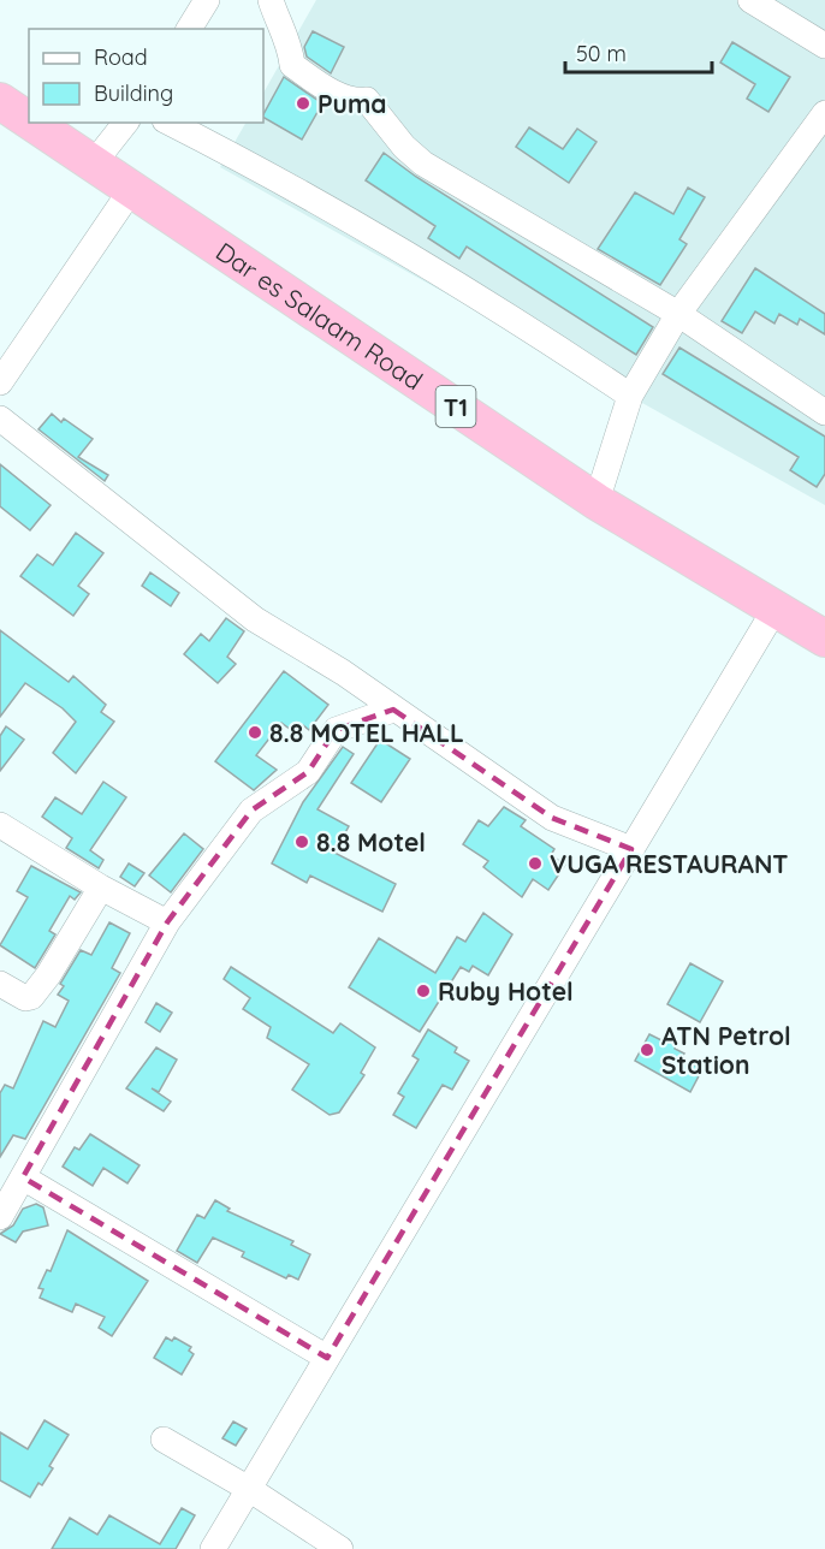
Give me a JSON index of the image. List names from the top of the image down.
{
  "streets": {
    "highway": ["Dar es Salaam Road", "T1"]
  },
  "places": [
    "Puma",
    "8.8 MOTEL HALL",
    "8.8 Motel",
    "VUGA RESTAURANT",
    "Ruby Hotel",
    "ATN Petrol Station"
  ],
  "legend": ["Road", "Building"],
  "scale_bar": "50 m"
}
